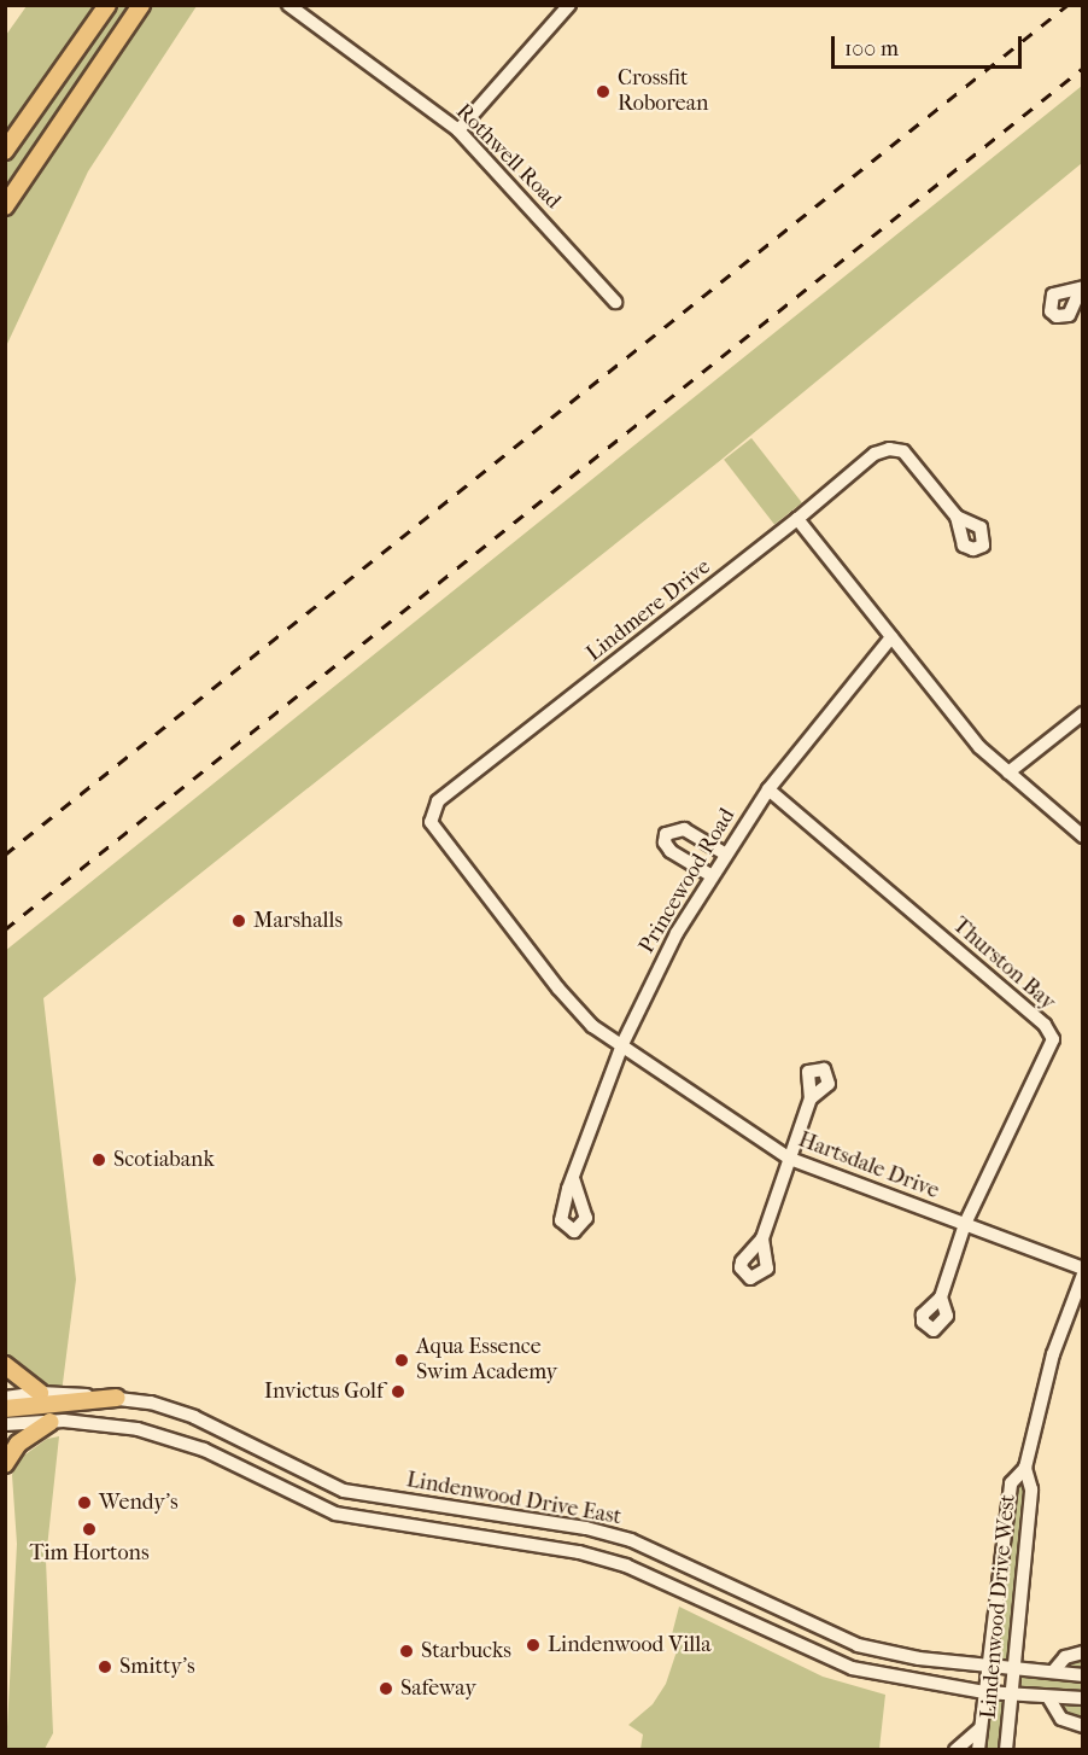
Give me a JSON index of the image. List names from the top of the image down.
{
  "streets": {
    "street": [
      "Rothwell Road",
      "Lindmere Drive",
      "Princewood Road",
      "Thurston Bay",
      "Hartsdale Drive",
      "Lindenwood Drive East",
      "Lindenwood Drive West"
    ]
  },
  "crossings": [
    ["Lindmere Drive", "Princewood Road"],
    ["Lindmere Drive", "Hartsdale Drive"],
    ["Princewood Road", "Thurston Bay"],
    ["Princewood Road", "Hartsdale Drive"],
    ["Thurston Bay", "Hartsdale Drive"],
    ["Hartsdale Drive", "Lindenwood Drive West"],
    ["Lindenwood Drive East", "Lindenwood Drive West"]
  ],
  "places": [
    "Crossfit Roborean",
    "Marshalls",
    "Scotiabank",
    "Aqua Essence Swim Academy",
    "Invictus Golf",
    "Wendy's",
    "Tim Hortons",
    "Lindenwood Villa",
    "Starbucks",
    "Smitty's",
    "Safeway"
  ],
  "scale_bar": "100 m"
}
